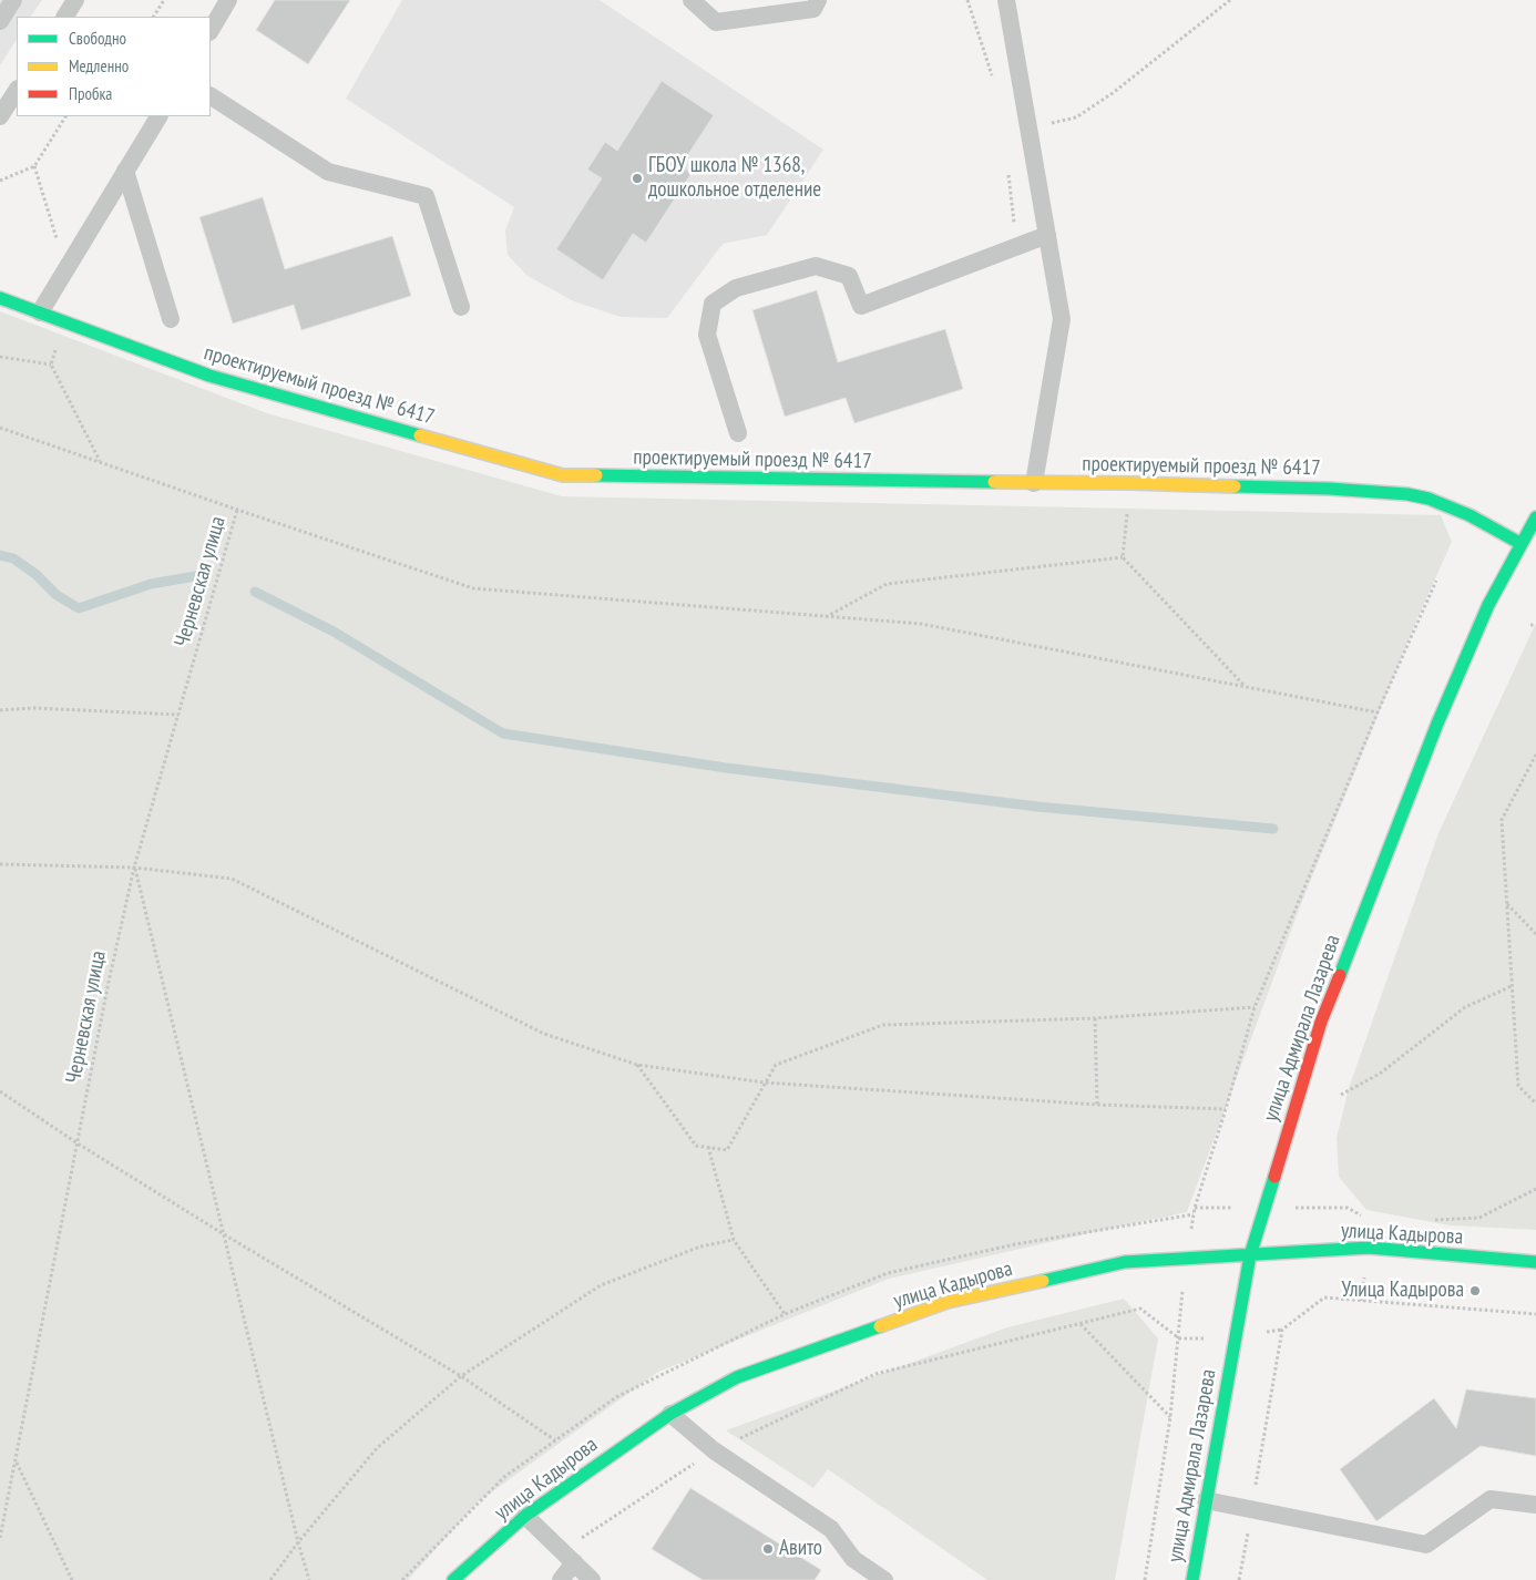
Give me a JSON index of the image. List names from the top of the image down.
{
  "streets": {
    "street": ["проектируемый проезд № 6417", "улица Адмирала Лазарева", "улица Кадырова"],
    "path": ["Черневская улица"]
  },
  "crossings": [
    ["проектируемый проезд № 6417", "улица Адмирала Лазарева"],
    ["улица Адмирала Лазарева", "улица Кадырова"]
  ],
  "places": ["ГБОУ школа № 1368, дошкольное отделение", "Улица Кадырова", "Авито"],
  "legend": ["Свободно", "Медленно", "Пробка"]
}
